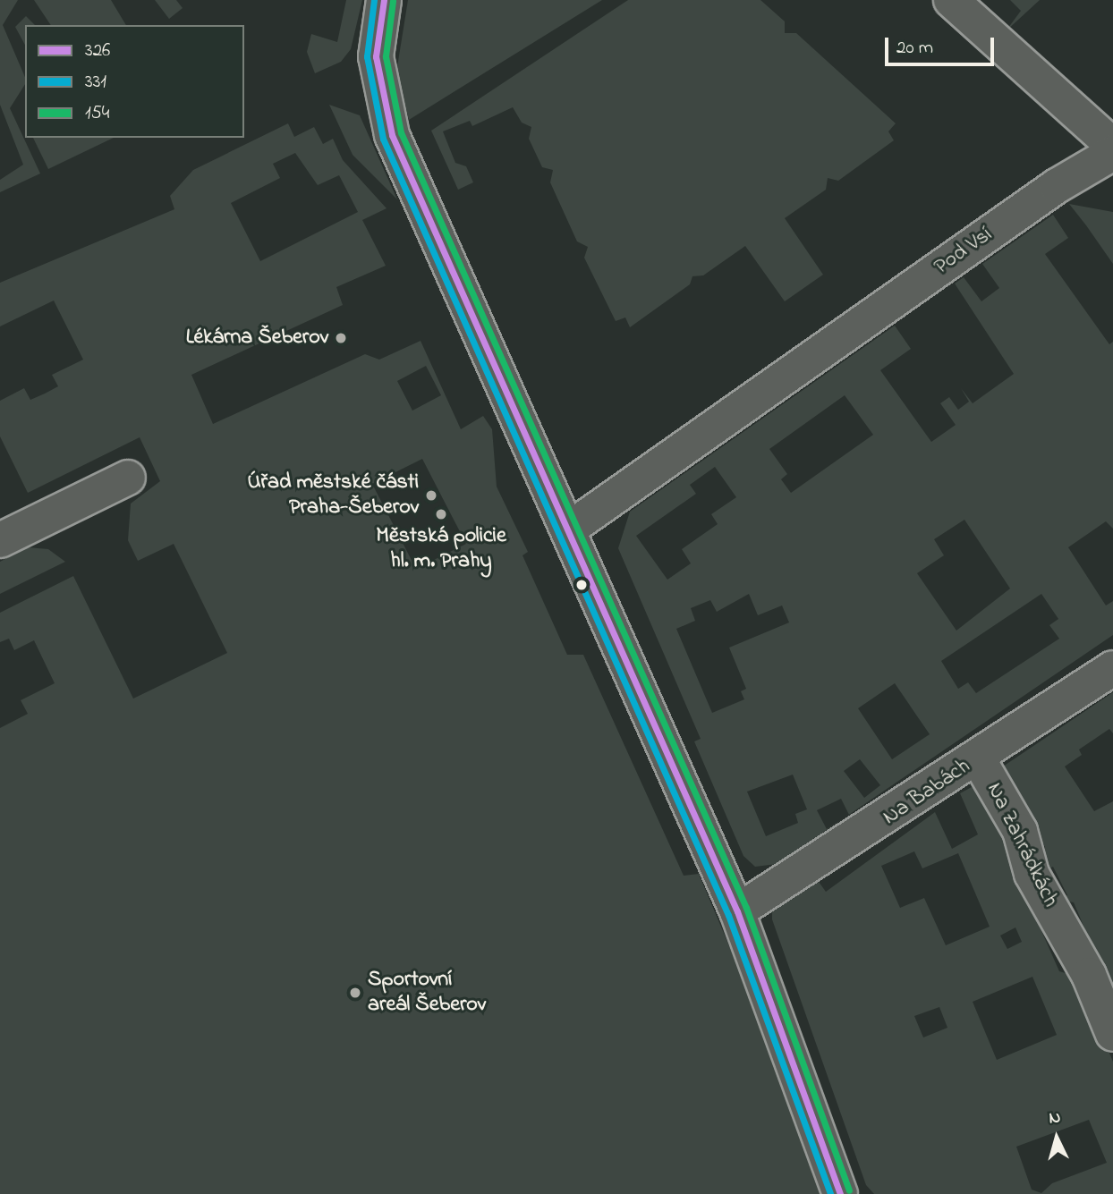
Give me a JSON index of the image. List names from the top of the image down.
{
  "streets": {
    "street": ["Pod Vsí", "Na Babách", "Na Zahrádkách"]
  },
  "crossings": [
    ["Na Babách", "Na Zahrádkách"]
  ],
  "places": [
    "Lékárna Šeberov",
    "Úřad městské části Praha-Šeberov",
    "Městská policie hl. m. Prahy",
    "Sportovní areál Šeberov"
  ],
  "lines": ["transit line 326", "transit line 331", "transit line 154"],
  "legend": ["326", "331", "154"],
  "scale_bar": "20 m",
  "north": "top"
}
